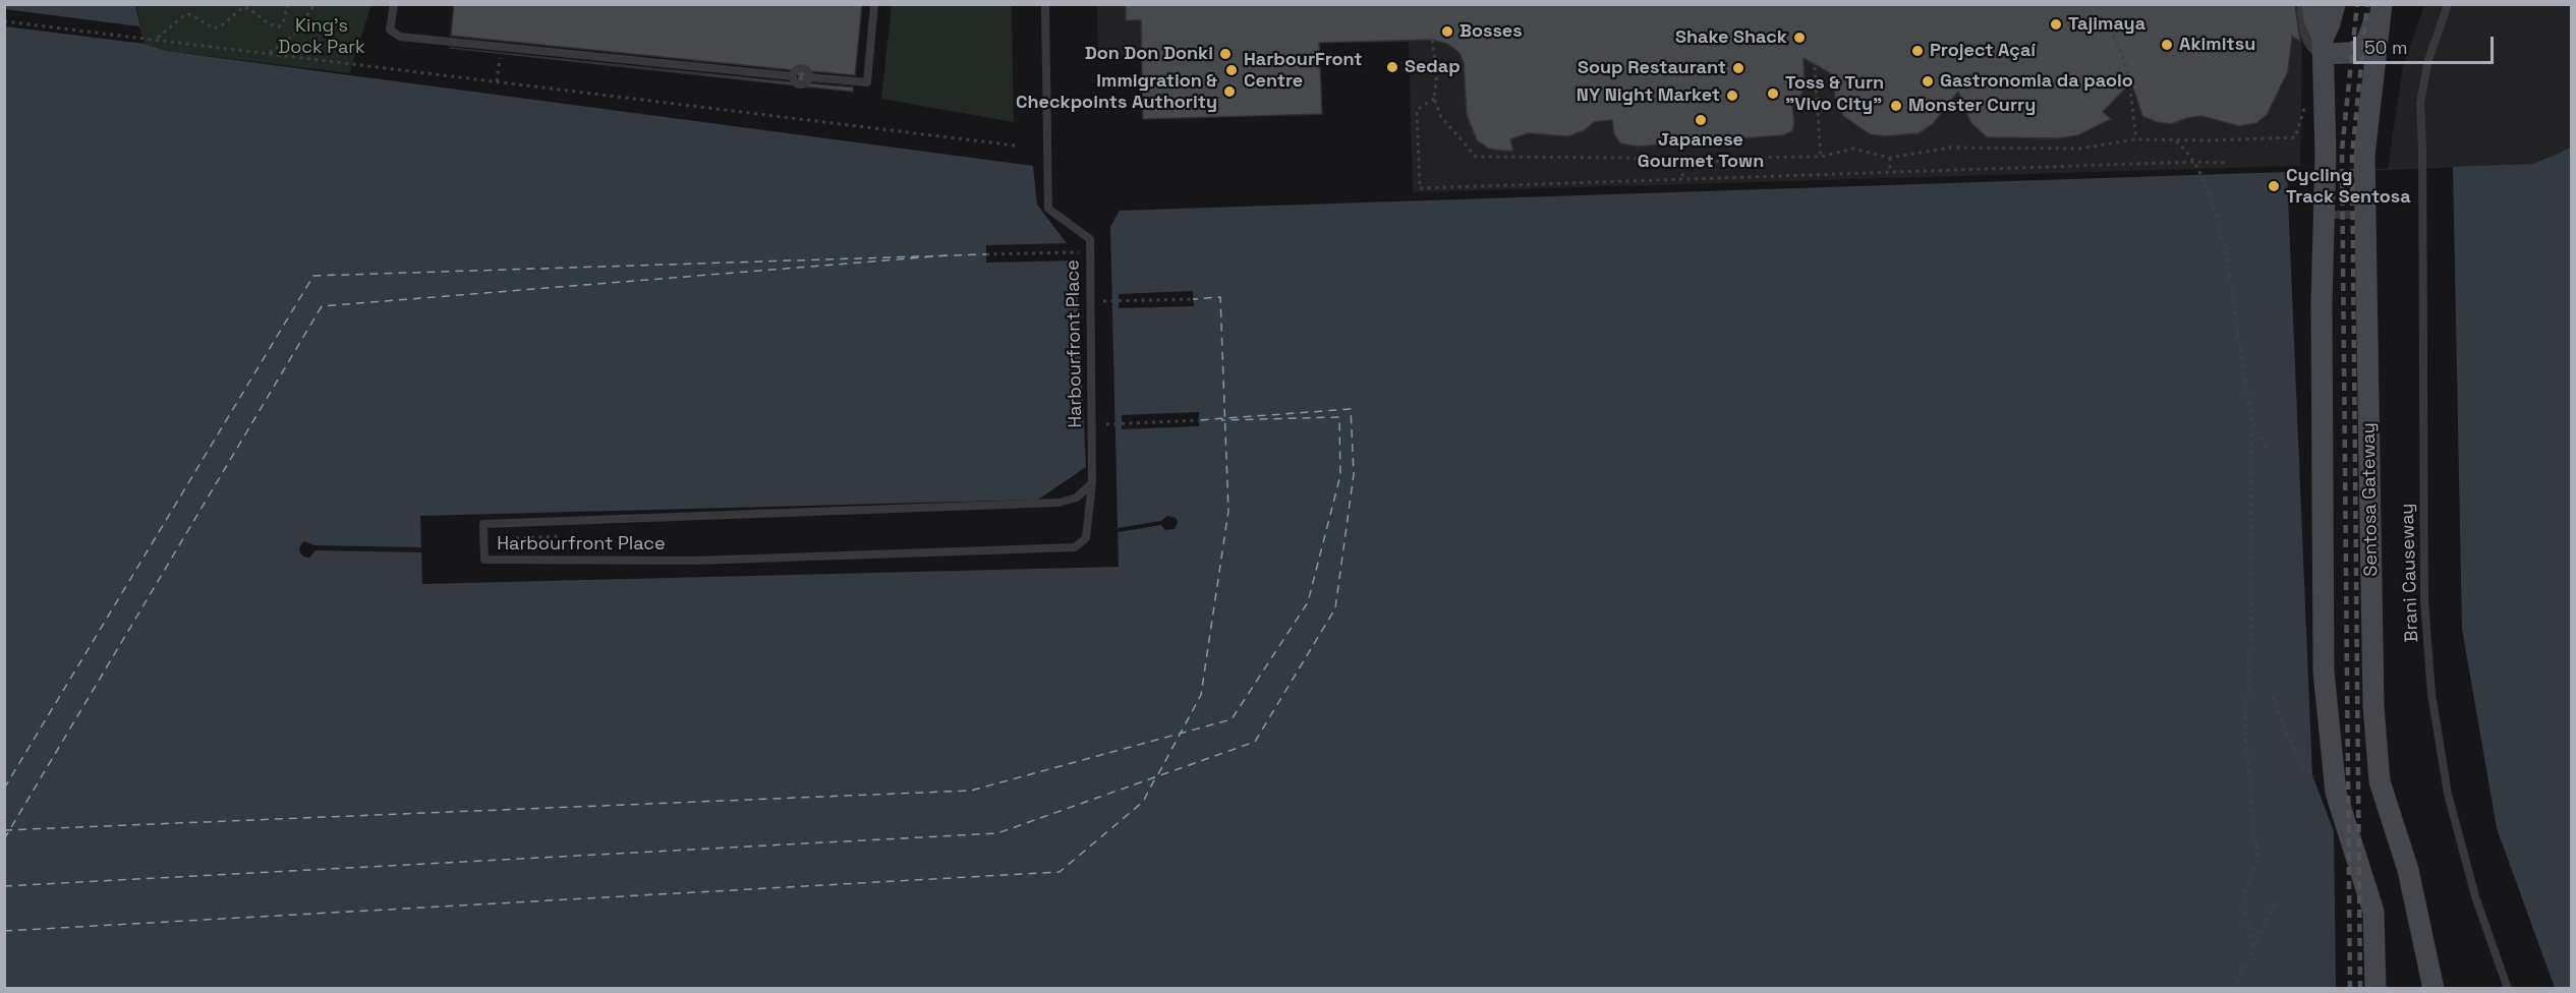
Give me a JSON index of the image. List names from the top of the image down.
{
  "streets": {
    "main road": ["Sentosa Gateway"],
    "lane": ["Harbourfront Place", "Brani Causeway"]
  },
  "parks": ["King's Dock Park"],
  "places": [
    "Tajimaya",
    "Bosses",
    "Shake Shack",
    "Akimitsu",
    "Project Açaí",
    "Don Don Donki",
    "Sedap",
    "Soup Restaurant",
    "HarbourFront Centre",
    "Gastronomia da paolo",
    "Immigration & Checkpoints Authority",
    "Toss & Turn \"Vivo City\"",
    "NY Night Market",
    "Monster Curry",
    "Japanese Gourmet Town",
    "Cycling Track Sentosa"
  ],
  "scale_bar": "50 m"
}
